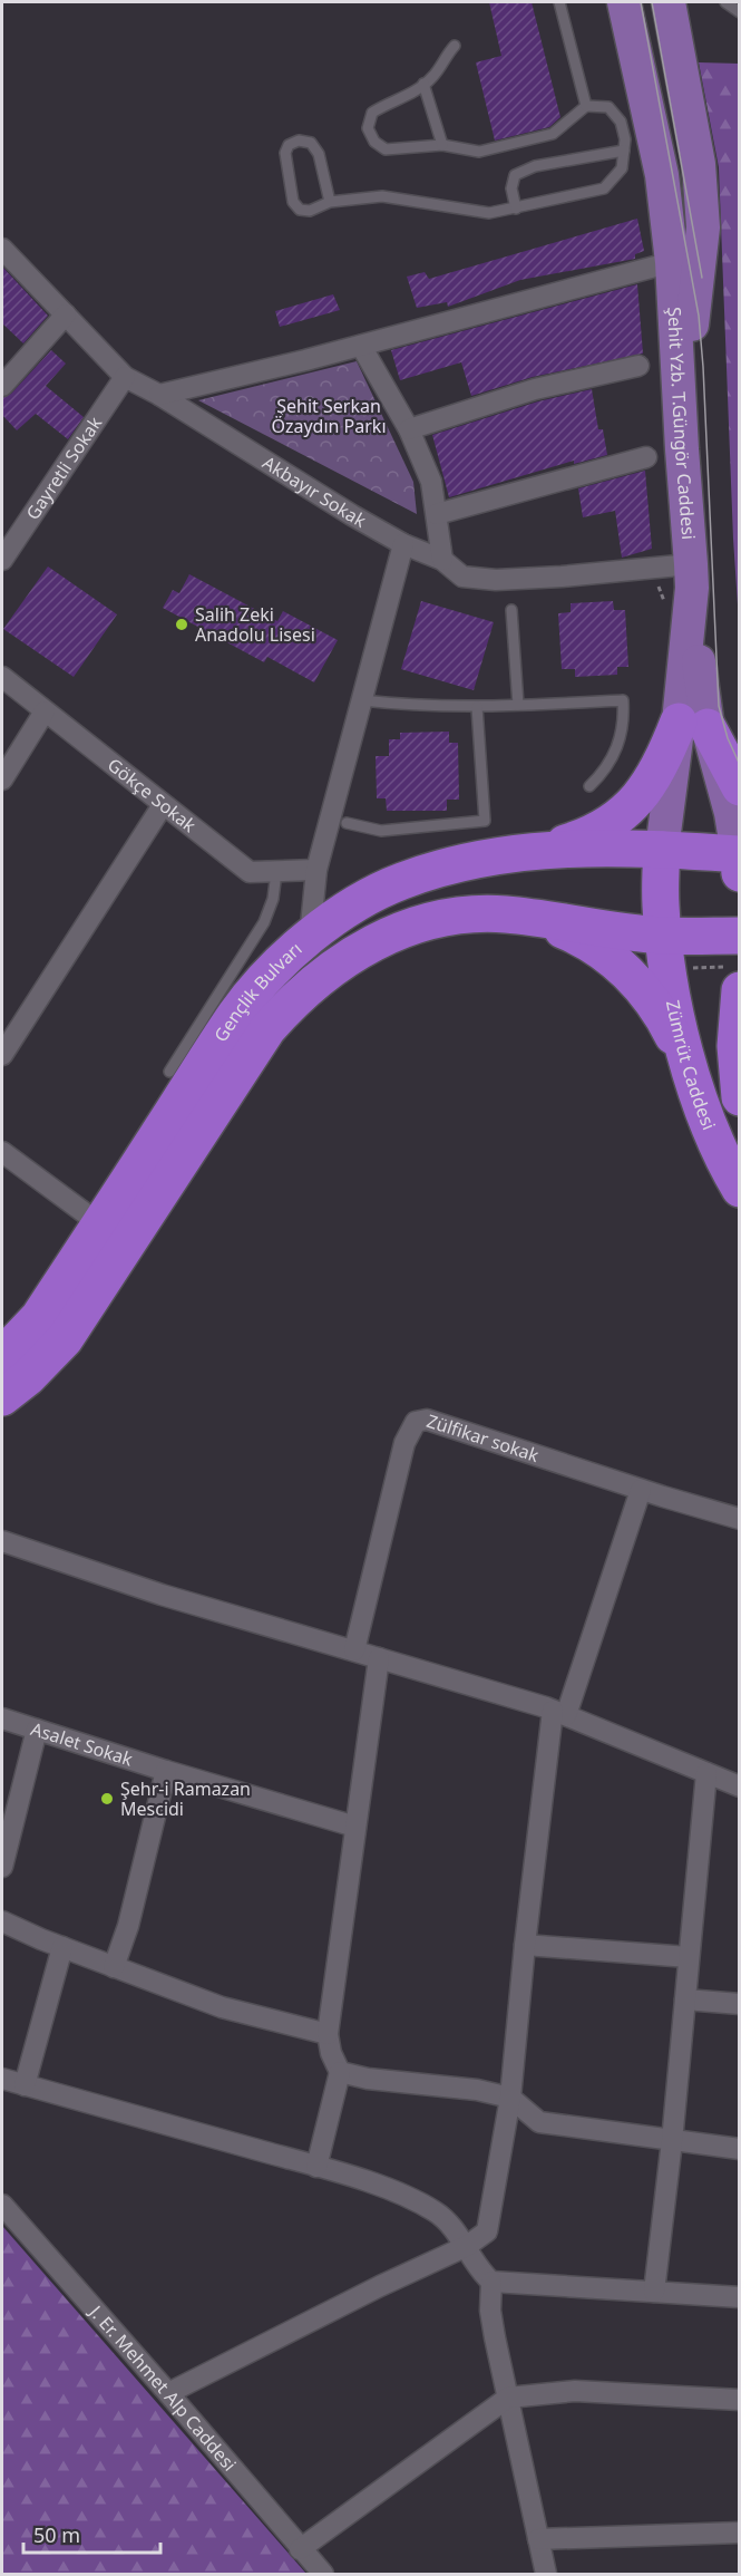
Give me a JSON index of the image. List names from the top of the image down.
{
  "streets": {
    "highway": ["Gençlik Bulvarı", "Zümrüt Caddesi"],
    "main road": ["Şehit Yzb. T.Güngör Caddesi"],
    "street": [
      "Gayretli Sokak",
      "Akbayır Sokak",
      "Gökçe Sokak",
      "Zülfikar sokak",
      "Asalet Sokak",
      "J. Er. Mehmet Alp Caddesi"
    ]
  },
  "crossings": [
    ["Şehit Yzb. T.Güngör Caddesi", "Akbayır Sokak"],
    ["Şehit Yzb. T.Güngör Caddesi", "Gençlik Bulvarı"],
    ["Şehit Yzb. T.Güngör Caddesi", "Zümrüt Caddesi"],
    ["Gayretli Sokak", "Akbayır Sokak"],
    ["Gençlik Bulvarı", "Zümrüt Caddesi"]
  ],
  "parks": ["Şehit Serkan Özaydın Parkı"],
  "places": ["Salih Zeki Anadolu Lisesi", "Şehr-i Ramazan Mescidi"],
  "scale_bar": "50 m"
}
